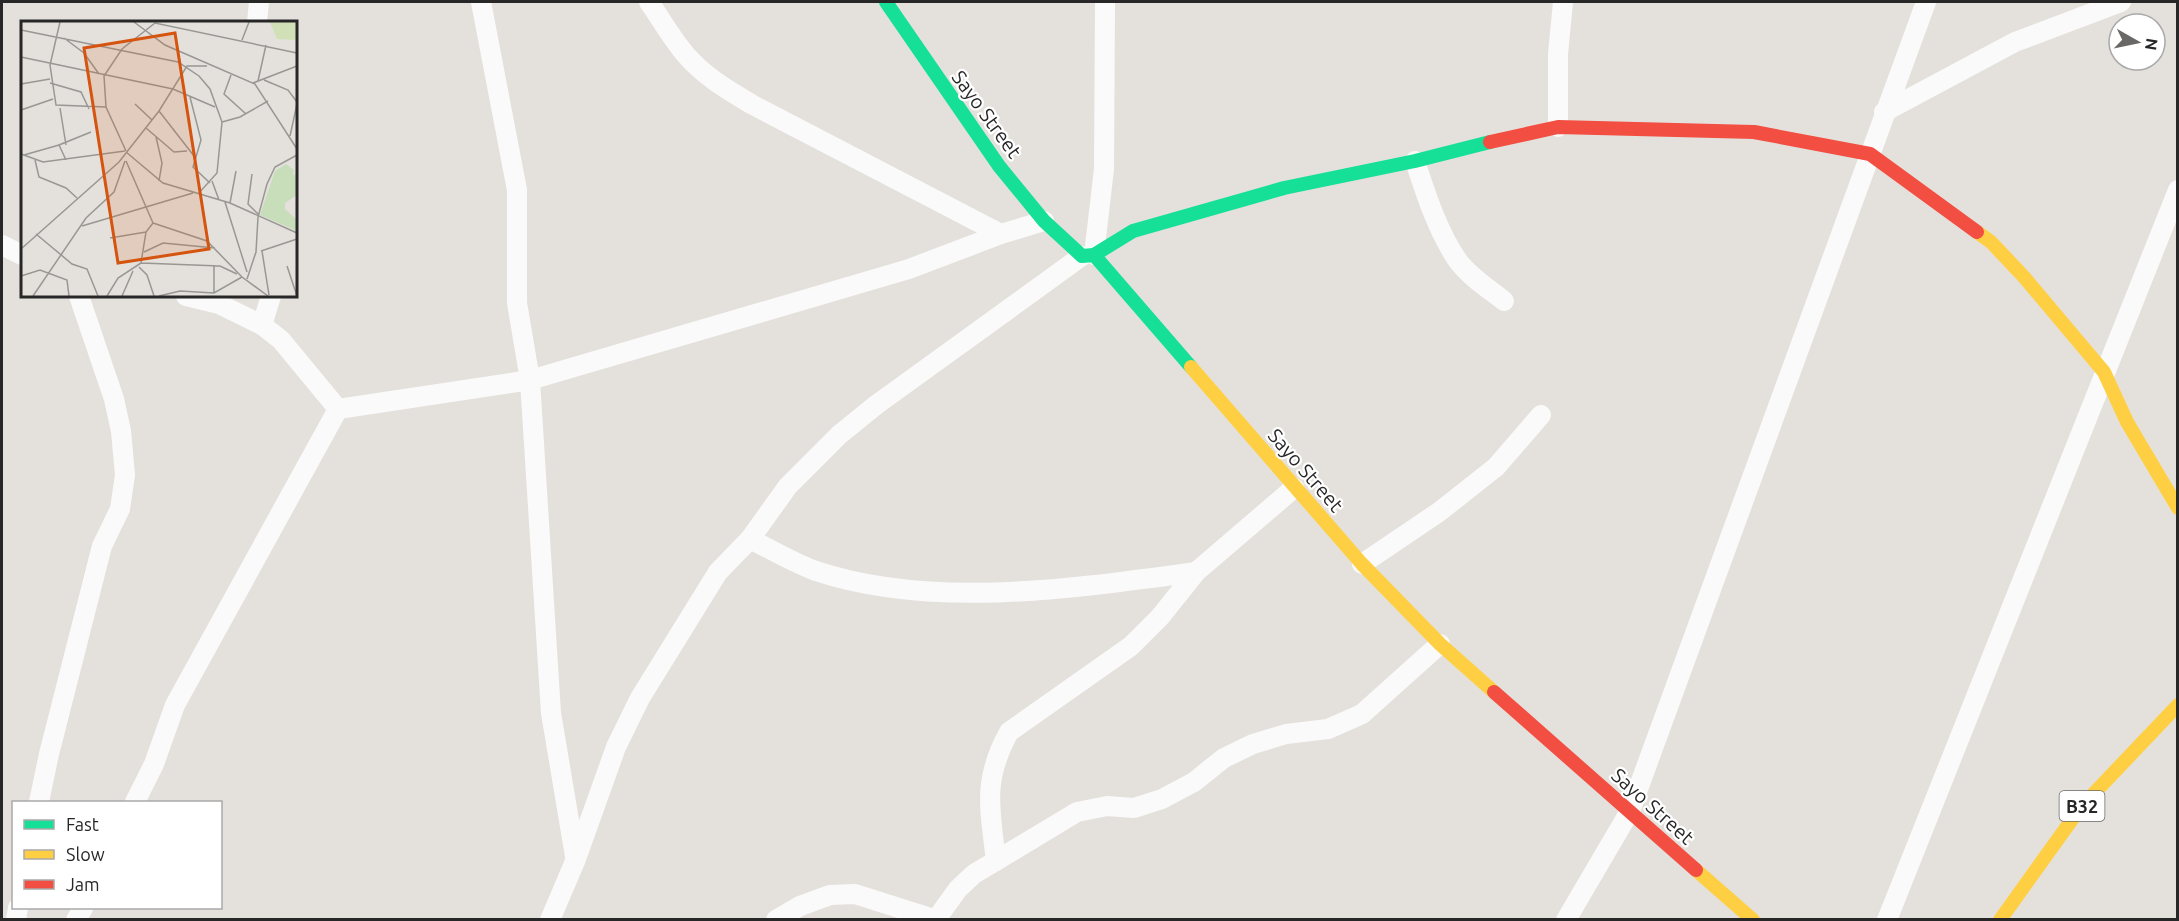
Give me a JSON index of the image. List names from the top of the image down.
{
  "streets": {
    "street": ["Sayo Street", "B32"]
  },
  "legend": ["Fast", "Slow", "Jam"],
  "north": "right"
}
